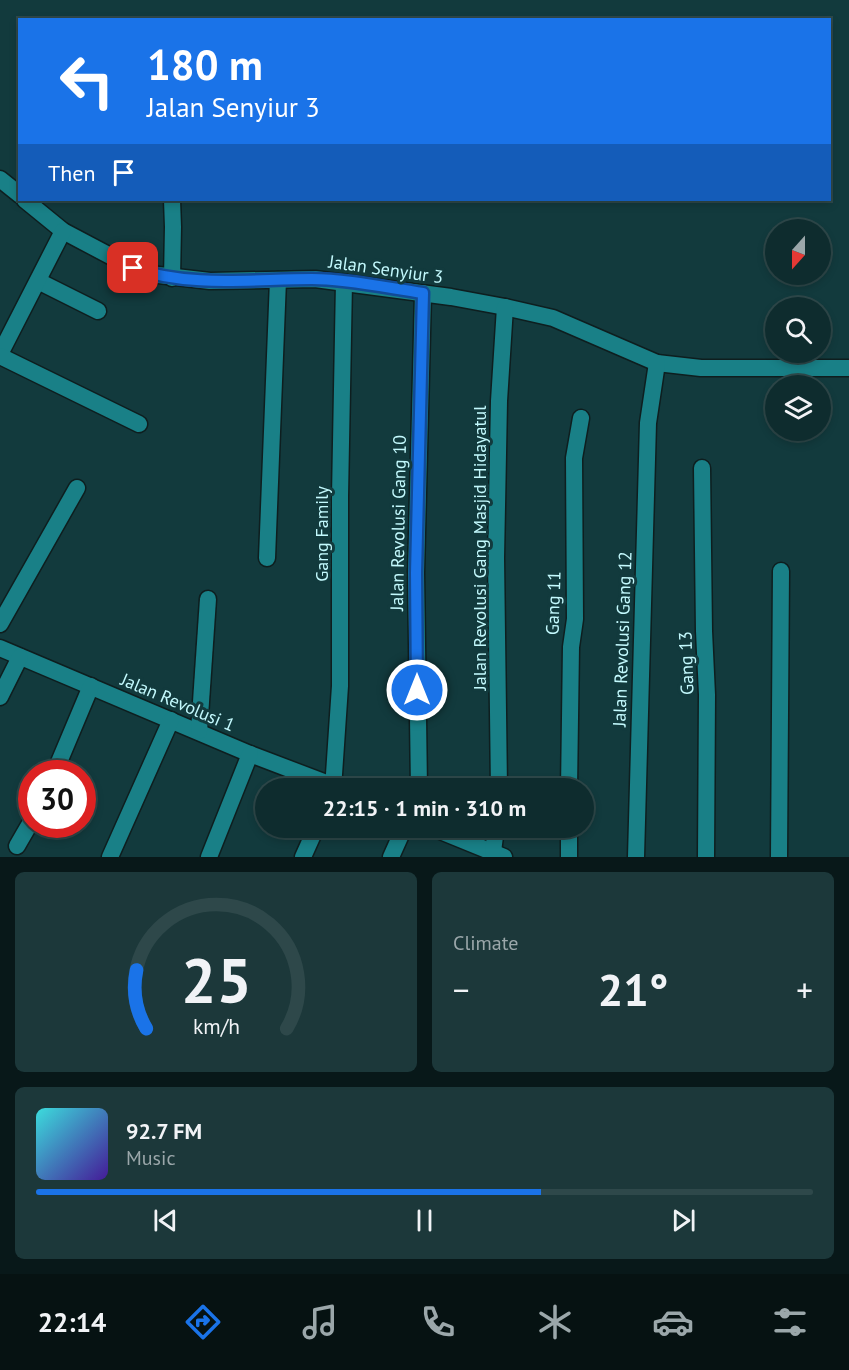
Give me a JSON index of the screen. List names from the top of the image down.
{
  "streets": {
    "street": [
      "Jalan Senyiur 3",
      "Jalan Revolusi Gang 10",
      "Gang Family",
      "Jalan Revolusi Gang Masjid Hidayatul",
      "Gang 11",
      "Jalan Revolusi Gang 12",
      "Gang 13",
      "Jalan Revolusi 1"
    ]
  },
  "crossings": [
    ["Jalan Senyiur 3", "Jalan Revolusi Gang 10"],
    ["Jalan Senyiur 3", "Gang Family"],
    ["Jalan Senyiur 3", "Jalan Revolusi Gang Masjid Hidayatul"],
    ["Jalan Senyiur 3", "Jalan Revolusi Gang 12"]
  ],
  "north": "bottom",
  "page": {
    "turn": ["180 m", "Jalan Senyiur 3"],
    "then": "Then",
    "limit": "30",
    "trip": "22:15 · 1 min · 310 m",
    "tile": "Climate",
    "heat": ["−", "21°", "+"],
    "song": ["92.7 FM", "Music"],
    "tabs": "22:14",
    "gauge": ["25", "km/h"]
  }
}
